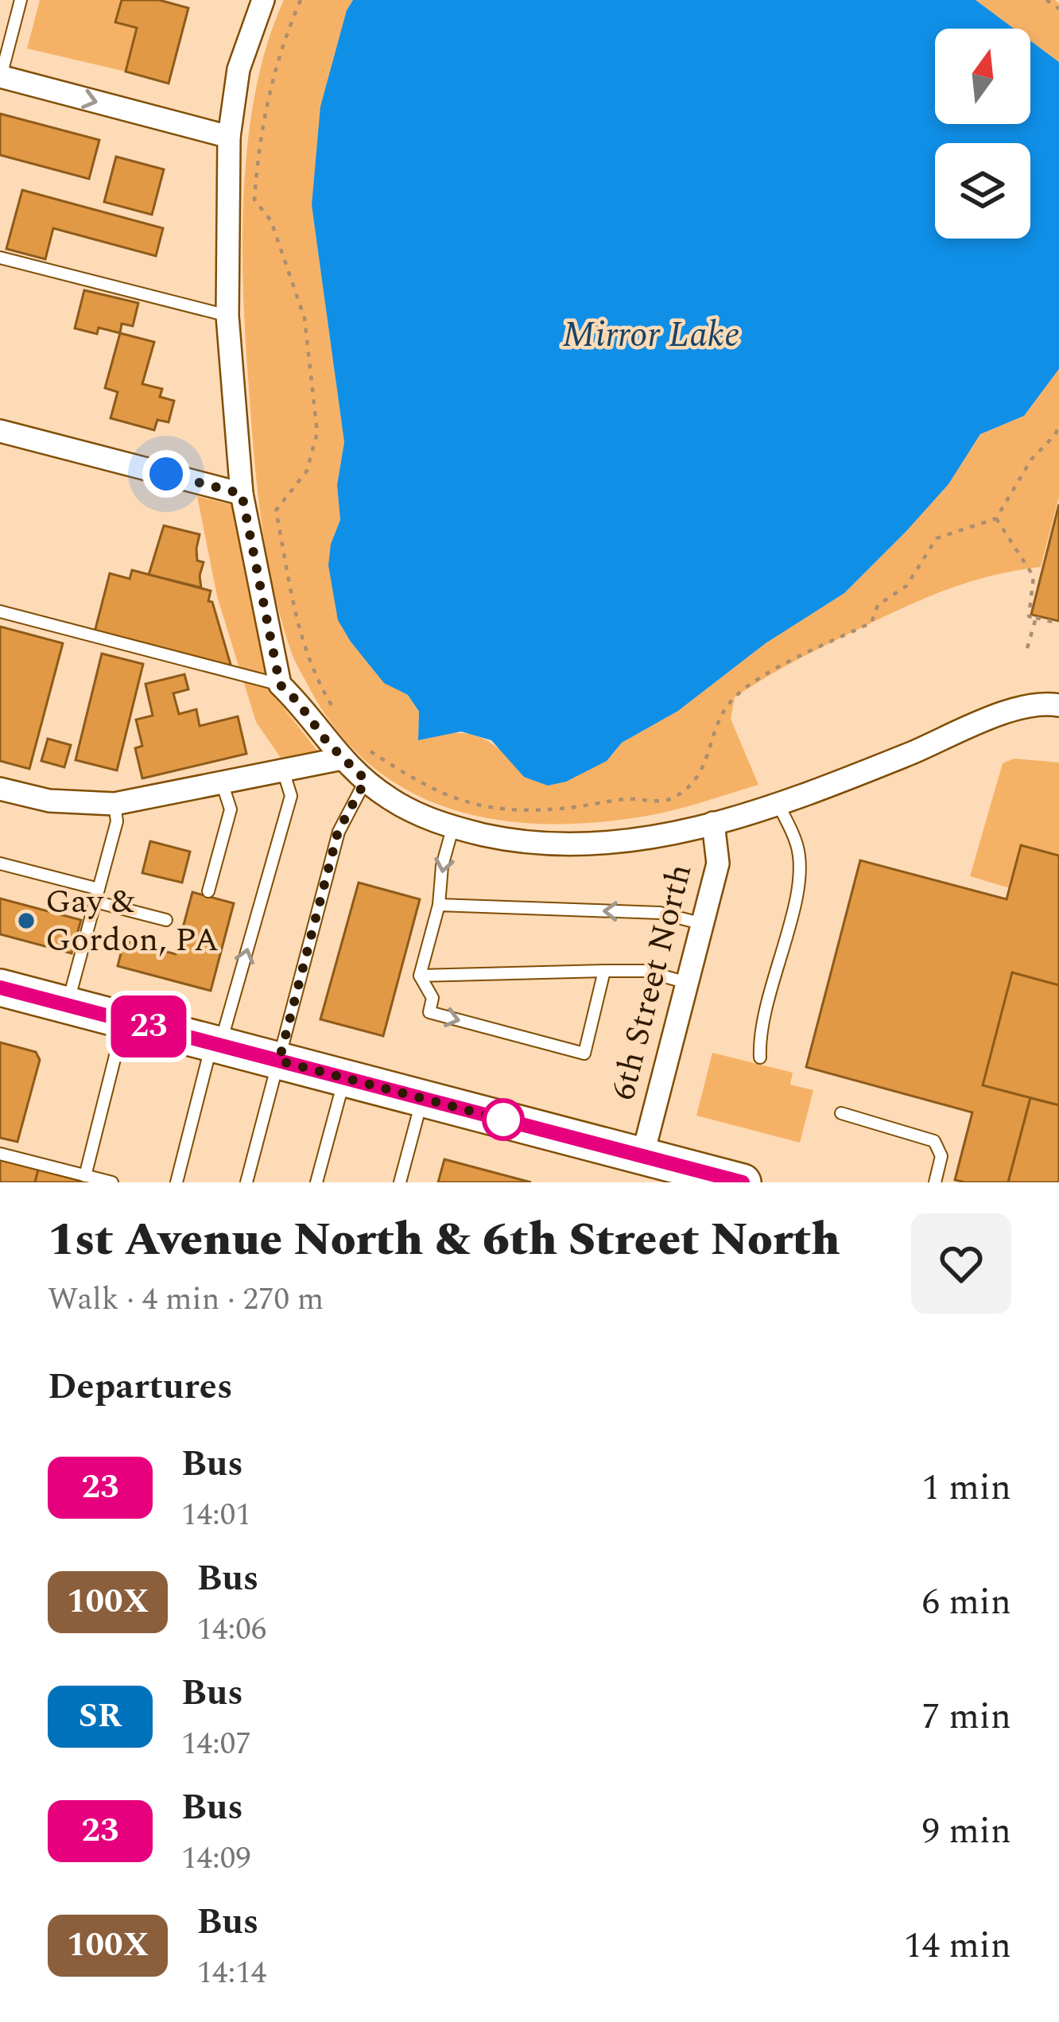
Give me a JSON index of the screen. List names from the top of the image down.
{
  "streets": {
    "street": ["6th Street North"]
  },
  "water": ["Mirror Lake"],
  "places": ["Gay & Gordon, PA"],
  "lines": ["bus line 23"],
  "north": "top",
  "page": {
    "on_map": "23",
    "heading": [
      ["1st Avenue North & 6th Street North", "Walk · 4 min · 270 m"],
      "Departures"
    ],
    "list": [
      {
        "mark": "23",
        "name": "Bus",
        "note": "14:01",
        "value": "1 min"
      },
      {
        "mark": "100X",
        "name": "Bus",
        "note": "14:06",
        "value": "6 min"
      },
      {
        "mark": "SR",
        "name": "Bus",
        "note": "14:07",
        "value": "7 min"
      },
      {
        "mark": "23",
        "name": "Bus",
        "note": "14:09",
        "value": "9 min"
      },
      {
        "mark": "100X",
        "name": "Bus",
        "note": "14:14",
        "value": "14 min"
      }
    ]
  }
}
